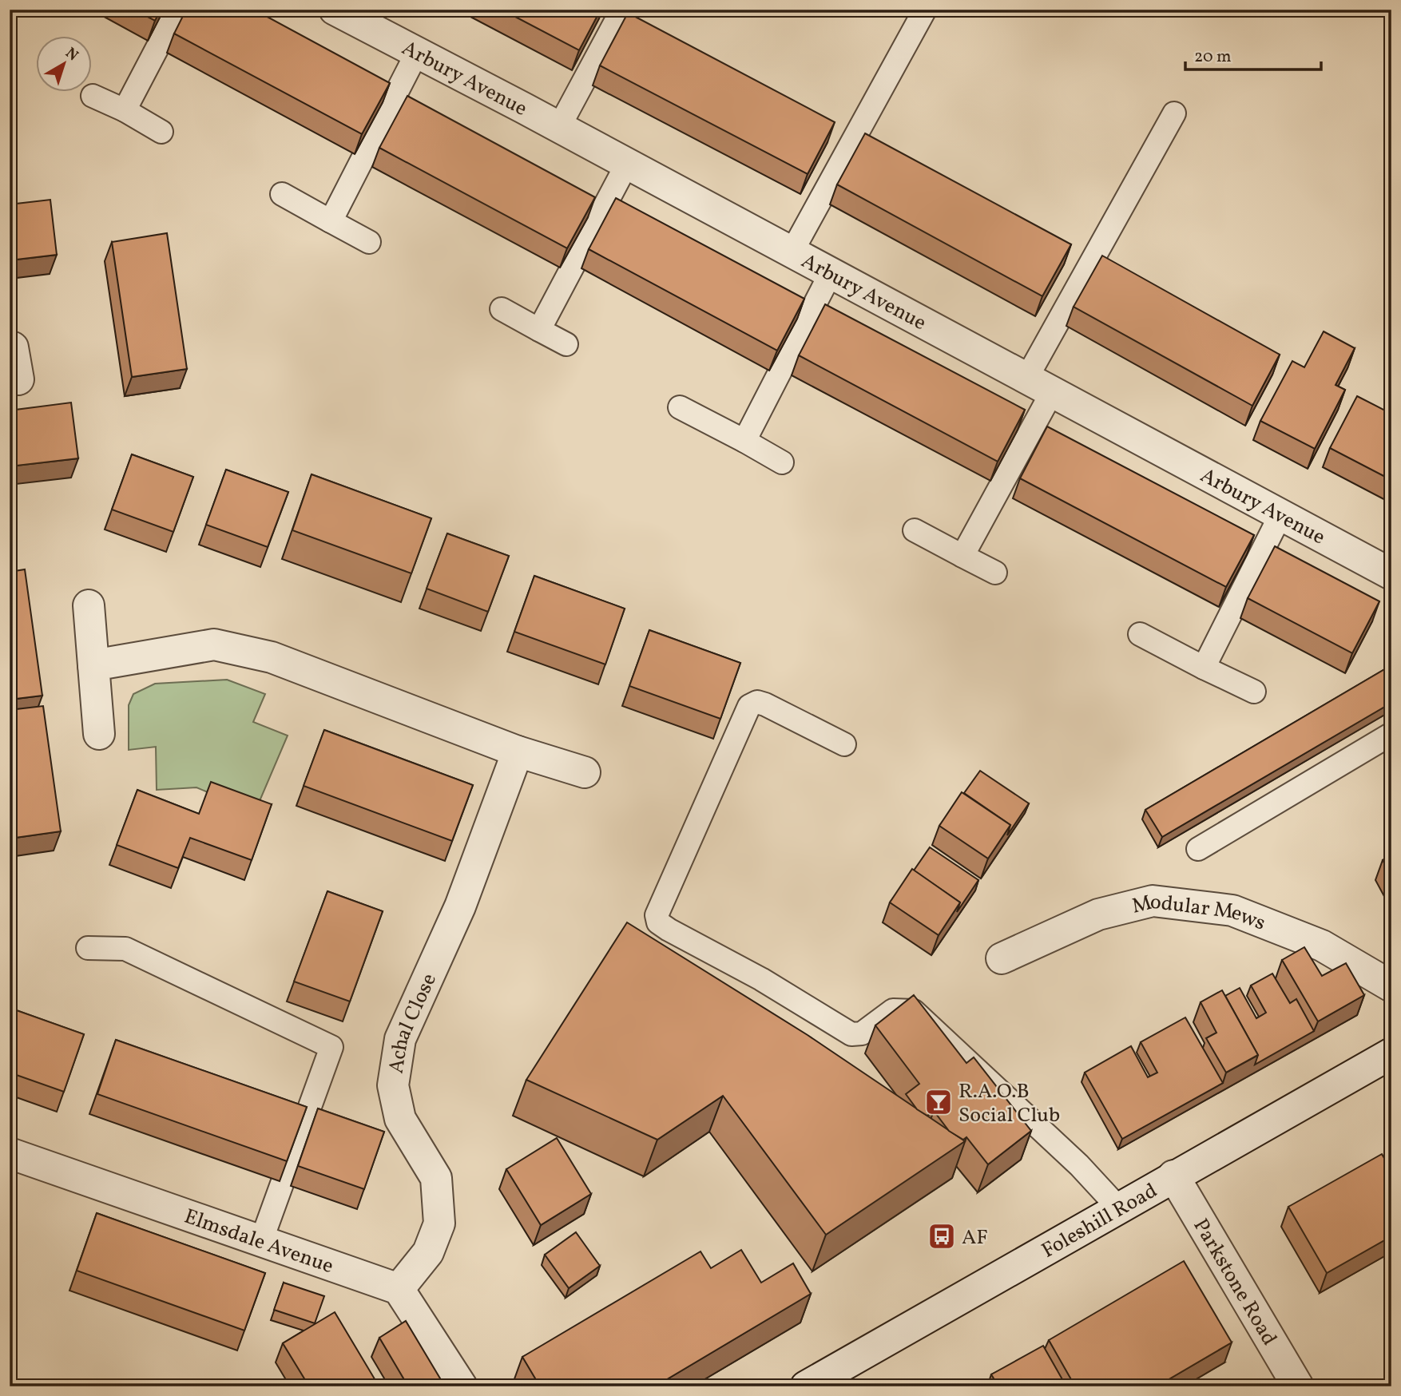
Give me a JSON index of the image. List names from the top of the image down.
{
  "streets": {
    "street": [
      "Arbury Avenue",
      "Modular Mews",
      "Achal Close",
      "Foleshill Road",
      "Elmsdale Avenue",
      "Parkstone Road"
    ]
  },
  "crossings": [
    ["Achal Close", "Elmsdale Avenue"],
    ["Foleshill Road", "Parkstone Road"]
  ],
  "places": {
    "bar": ["R.A.O.B Social Club"],
    "bus stop": ["AF"]
  },
  "scale_bar": "20 m",
  "north": "top right"
}
